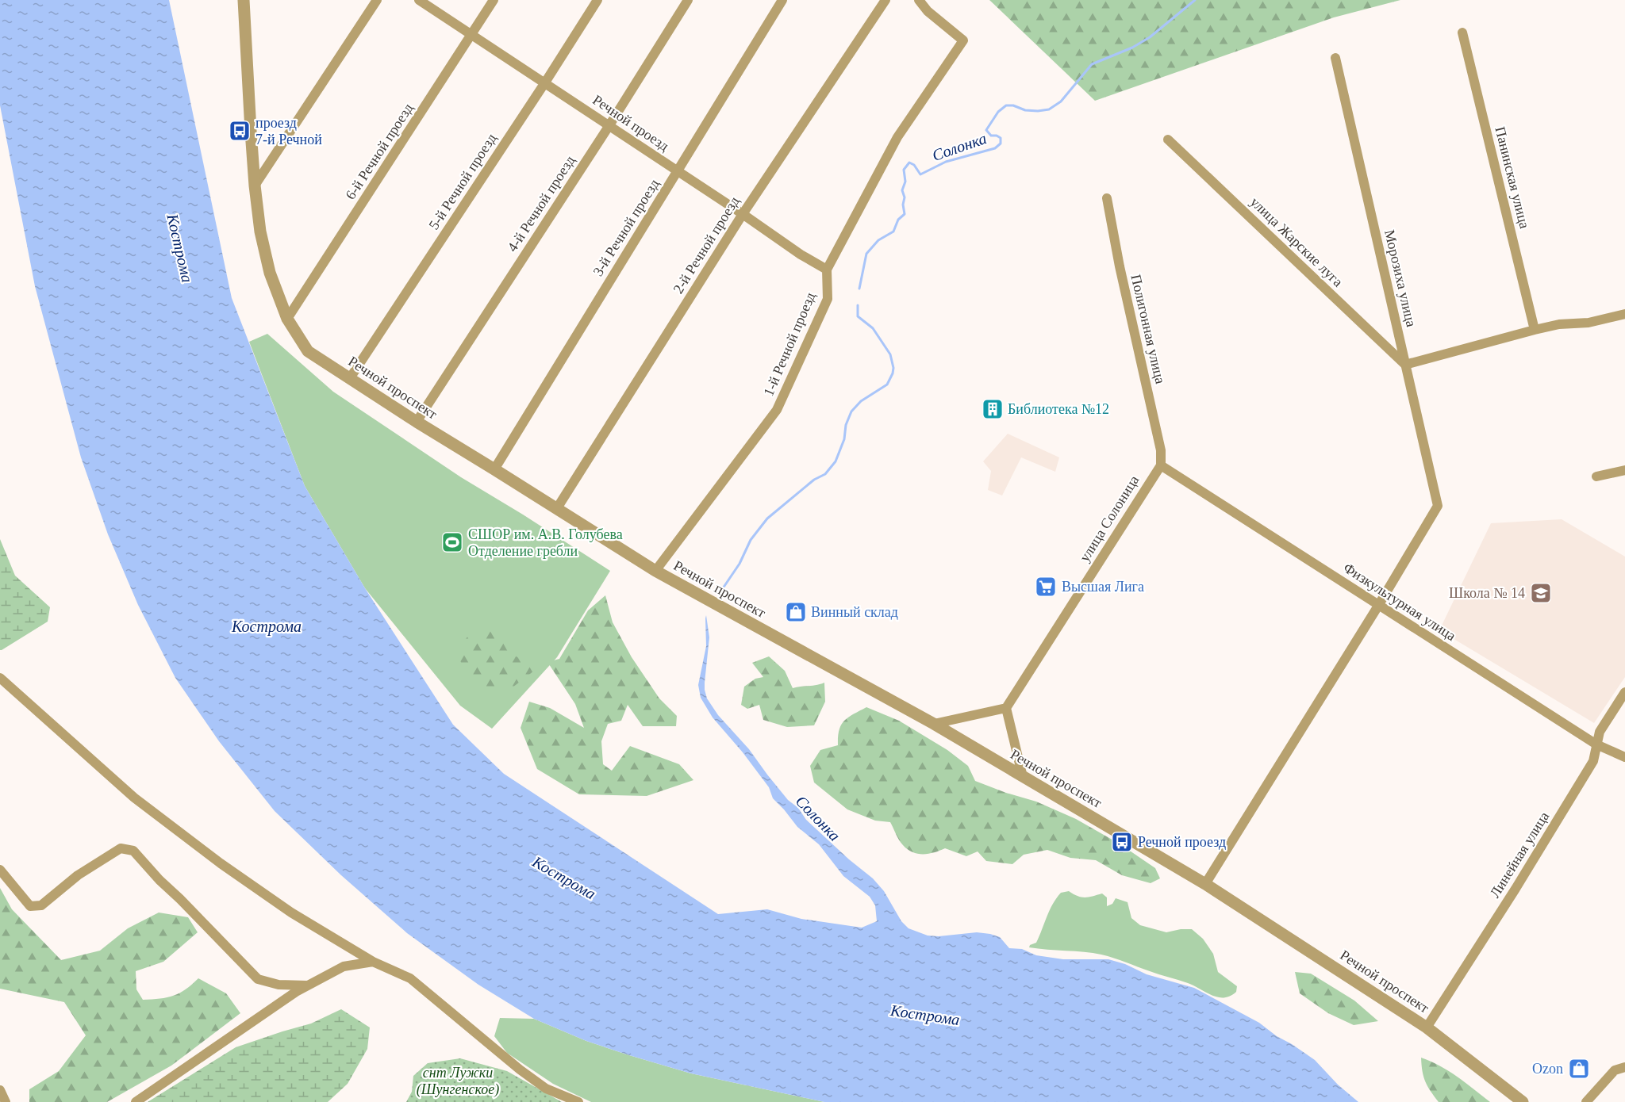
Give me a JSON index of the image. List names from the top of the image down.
{
  "streets": {
    "street": [
      "Речной проезд",
      "6-й Речной проезд",
      "Панинская улица",
      "5-й Речной проезд",
      "4-й Речной проезд",
      "3-й Речной проезд",
      "улица Жарские луга",
      "2-й Речной проезд",
      "Морозиха улица",
      "Полигонная улица",
      "1-й Речной проезд",
      "Речной проспект",
      "улица Солоница",
      "Физкультурная улица",
      "Линейная улица"
    ]
  },
  "crossings": [
    ["Речной проезд", "6-й Речной проезд"],
    ["Речной проезд", "5-й Речной проезд"],
    ["Речной проезд", "4-й Речной проезд"],
    ["Речной проезд", "3-й Речной проезд"],
    ["Речной проезд", "2-й Речной проезд"],
    ["Речной проезд", "1-й Речной проезд"],
    ["6-й Речной проезд", "Речной проспект"],
    ["5-й Речной проезд", "Речной проспект"],
    ["4-й Речной проезд", "Речной проспект"],
    ["3-й Речной проезд", "Речной проспект"],
    ["улица Жарские луга", "Морозиха улица"],
    ["2-й Речной проезд", "Речной проспект"],
    ["Морозиха улица", "Физкультурная улица"],
    ["Полигонная улица", "улица Солоница"],
    ["Полигонная улица", "Физкультурная улица"],
    ["1-й Речной проезд", "Речной проспект"],
    ["Речной проспект", "Линейная улица"],
    ["улица Солоница", "Физкультурная улица"],
    ["Физкультурная улица", "Линейная улица"]
  ],
  "water": ["Солонка", "Кострома"],
  "parks": ["снт Лужки (Шунгенское)"],
  "places": {
    "bus stop": ["проезд 7-й Речной", "Речной проезд"],
    "building": ["Библиотека №12"],
    "sports": ["СШОР им. А.В. Голубева Отделение гребли"],
    "supermarket": ["Высшая Лига"],
    "school or university": ["Школа № 14"],
    "shop": ["Винный склад", "Ozon"]
  }
}
